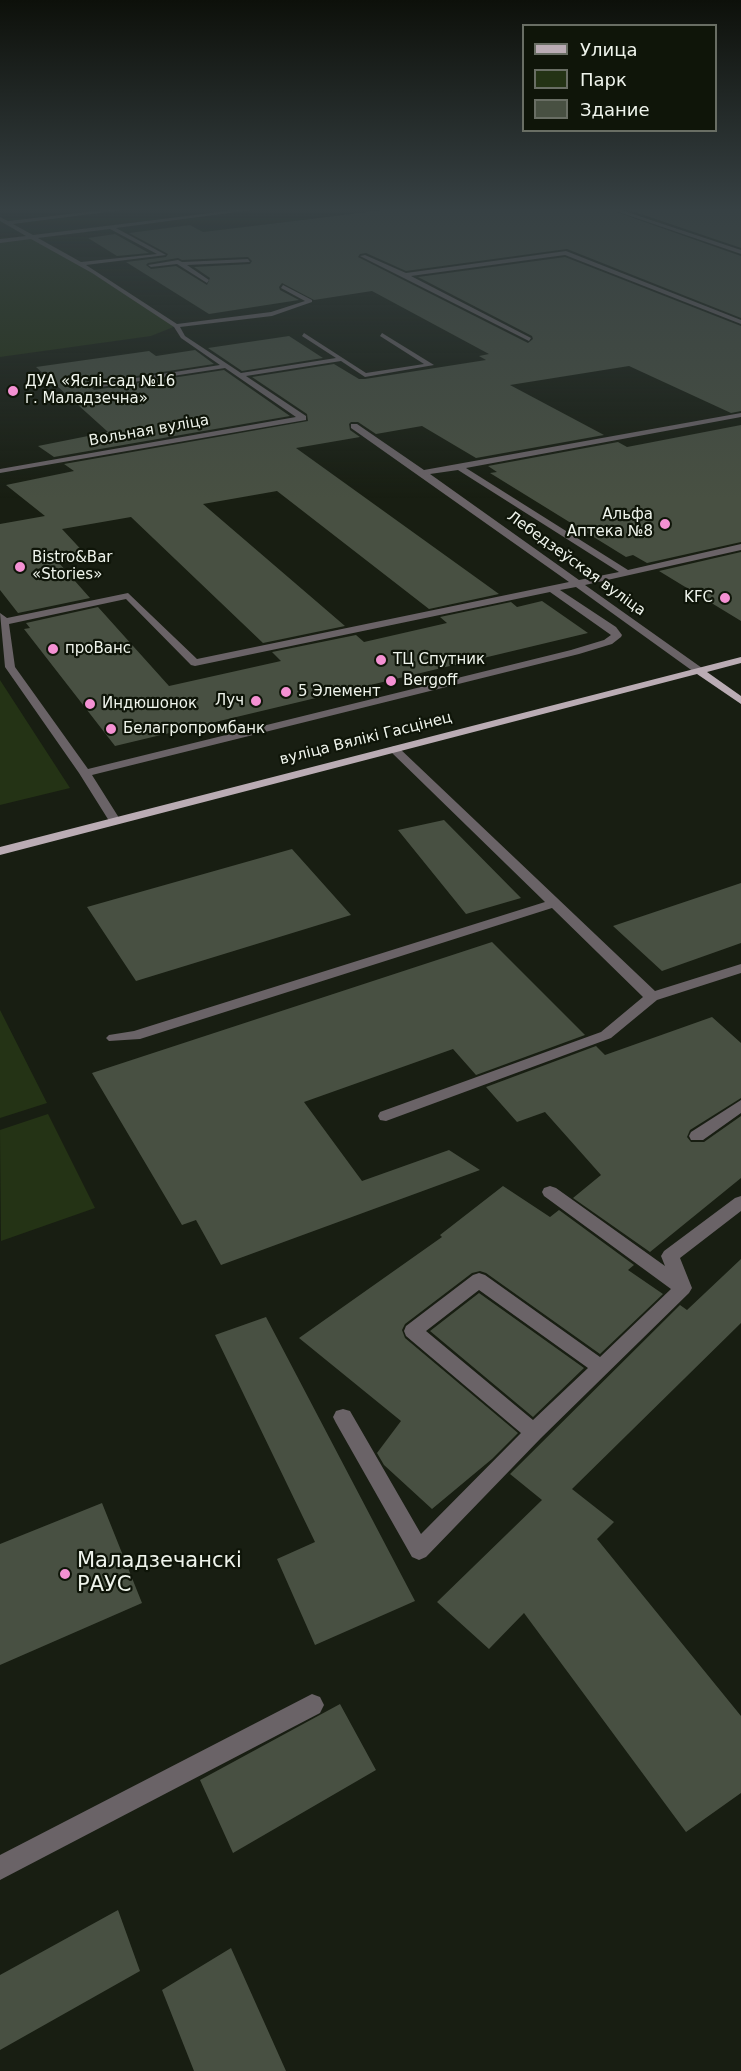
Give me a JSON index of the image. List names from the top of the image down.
{
  "streets": {
    "main road": ["Лебедзеўская вуліца", "вуліца Вялікі Гасцінец"],
    "street": ["Вольная вуліца"]
  },
  "crossings": [
    ["Лебедзеўская вуліца", "вуліца Вялікі Гасцінец"]
  ],
  "places": [
    "ДУА «Яслі-сад №16 г. Маладзечна»",
    "Альфа Аптека №8",
    "Bistro&Bar «Stories»",
    "KFC",
    "проВанс",
    "ТЦ Спутник",
    "Bergoff",
    "5 Элемент",
    "Луч",
    "Индюшонок",
    "Белагропромбанк",
    "Маладзечанскі РАУС"
  ],
  "legend": ["Улица", "Парк", "Здание"]
}
